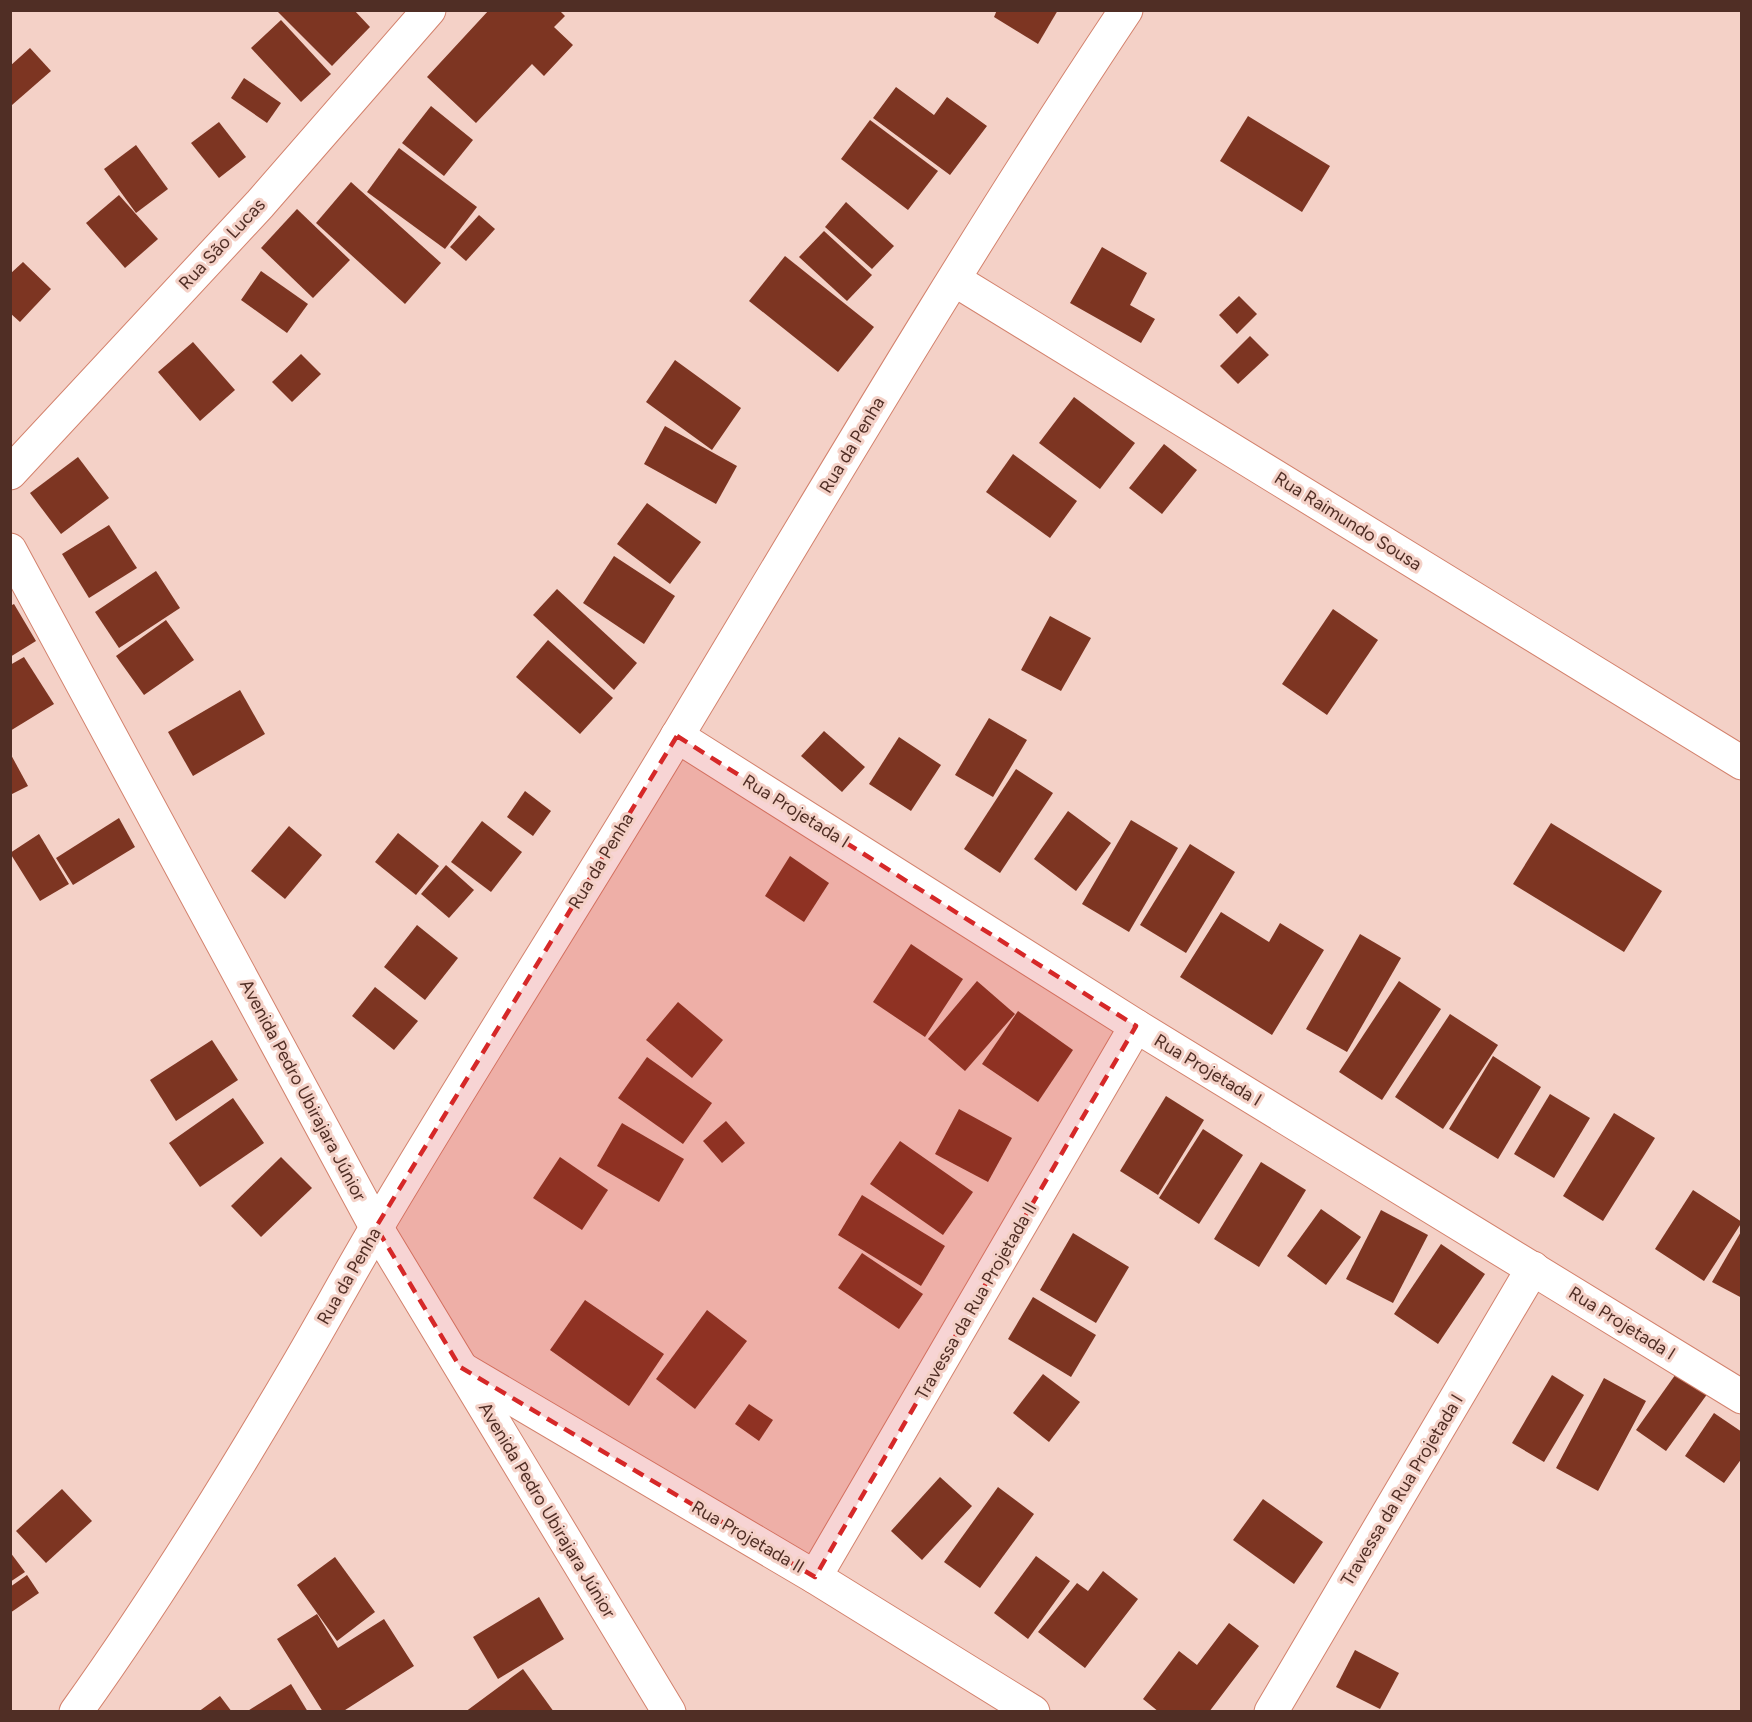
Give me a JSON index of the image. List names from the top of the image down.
{
  "streets": {
    "street": [
      "Rua São Lucas",
      "Rua da Penha",
      "Rua Raimundo Sousa",
      "Rua Projetada I",
      "Avenida Pedro Ubirajara Júnior",
      "Travessa da Rua Projetada II",
      "Travessa da Rua Projetada I",
      "Rua Projetada II"
    ]
  },
  "crossings": [
    ["Rua da Penha", "Rua Raimundo Sousa"],
    ["Rua da Penha", "Rua Projetada I"],
    ["Rua da Penha", "Avenida Pedro Ubirajara Júnior"],
    ["Rua Projetada I", "Travessa da Rua Projetada II"],
    ["Rua Projetada I", "Travessa da Rua Projetada I"],
    ["Avenida Pedro Ubirajara Júnior", "Rua Projetada II"],
    ["Travessa da Rua Projetada II", "Rua Projetada II"]
  ]
}
